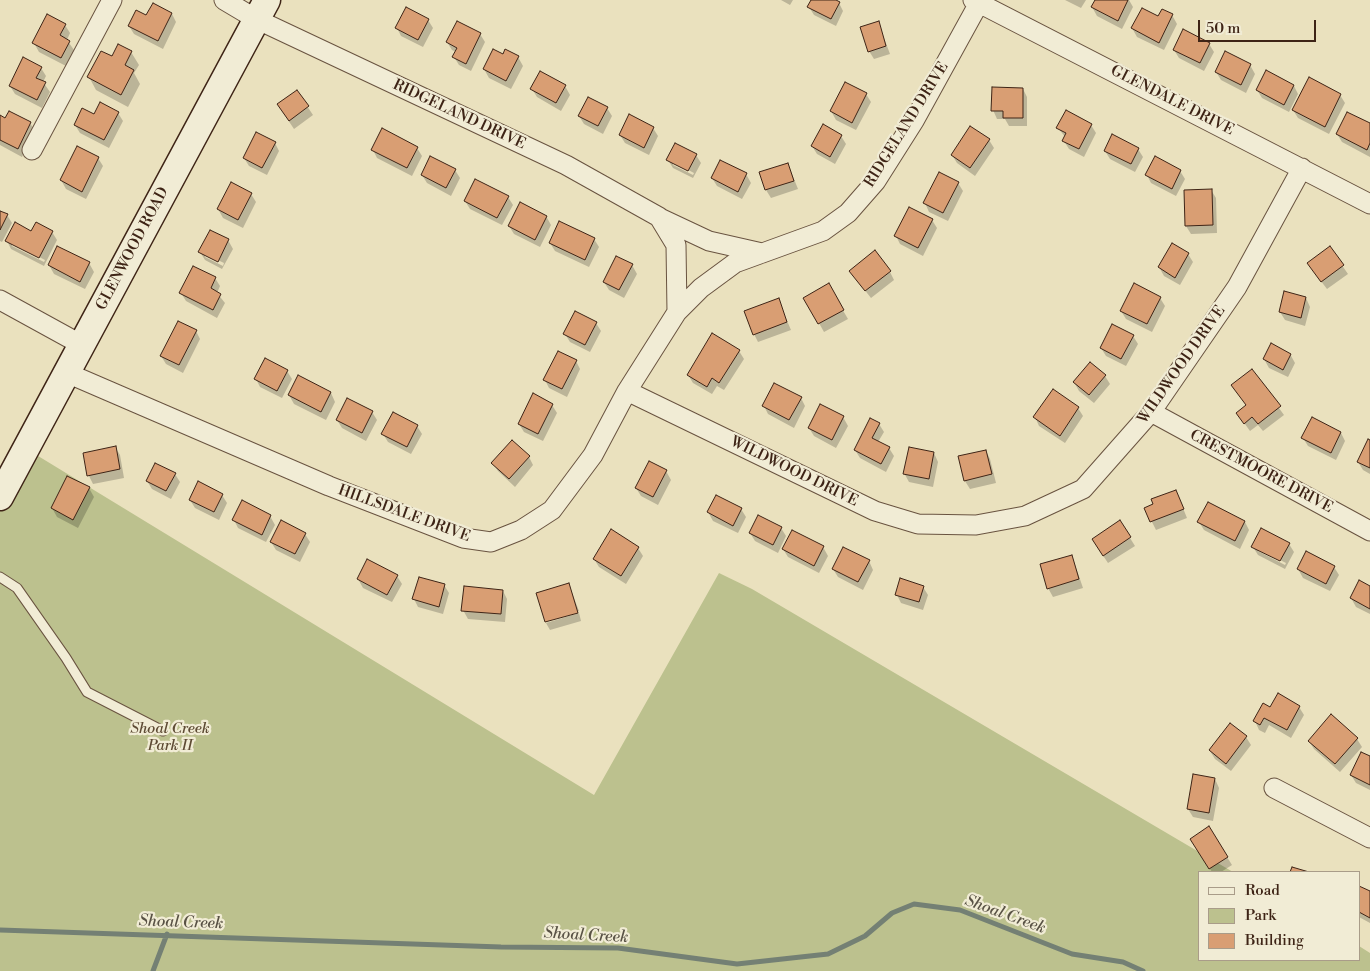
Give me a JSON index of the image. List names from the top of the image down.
{
  "streets": {
    "main road": ["GLENWOOD ROAD"],
    "street": [
      "GLENDALE DRIVE",
      "RIDGELAND DRIVE",
      "WILDWOOD DRIVE",
      "CRESTMOORE DRIVE",
      "HILLSDALE DRIVE"
    ]
  },
  "crossings": [
    ["GLENDALE DRIVE", "RIDGELAND DRIVE"],
    ["GLENDALE DRIVE", "WILDWOOD DRIVE"],
    ["RIDGELAND DRIVE", "GLENWOOD ROAD"],
    ["RIDGELAND DRIVE", "HILLSDALE DRIVE"],
    ["GLENWOOD ROAD", "HILLSDALE DRIVE"],
    ["WILDWOOD DRIVE", "CRESTMOORE DRIVE"],
    ["WILDWOOD DRIVE", "HILLSDALE DRIVE"]
  ],
  "water": ["Shoal Creek"],
  "parks": ["Shoal Creek Park II"],
  "legend": ["Road", "Park", "Building"],
  "scale_bar": "50 m"
}
